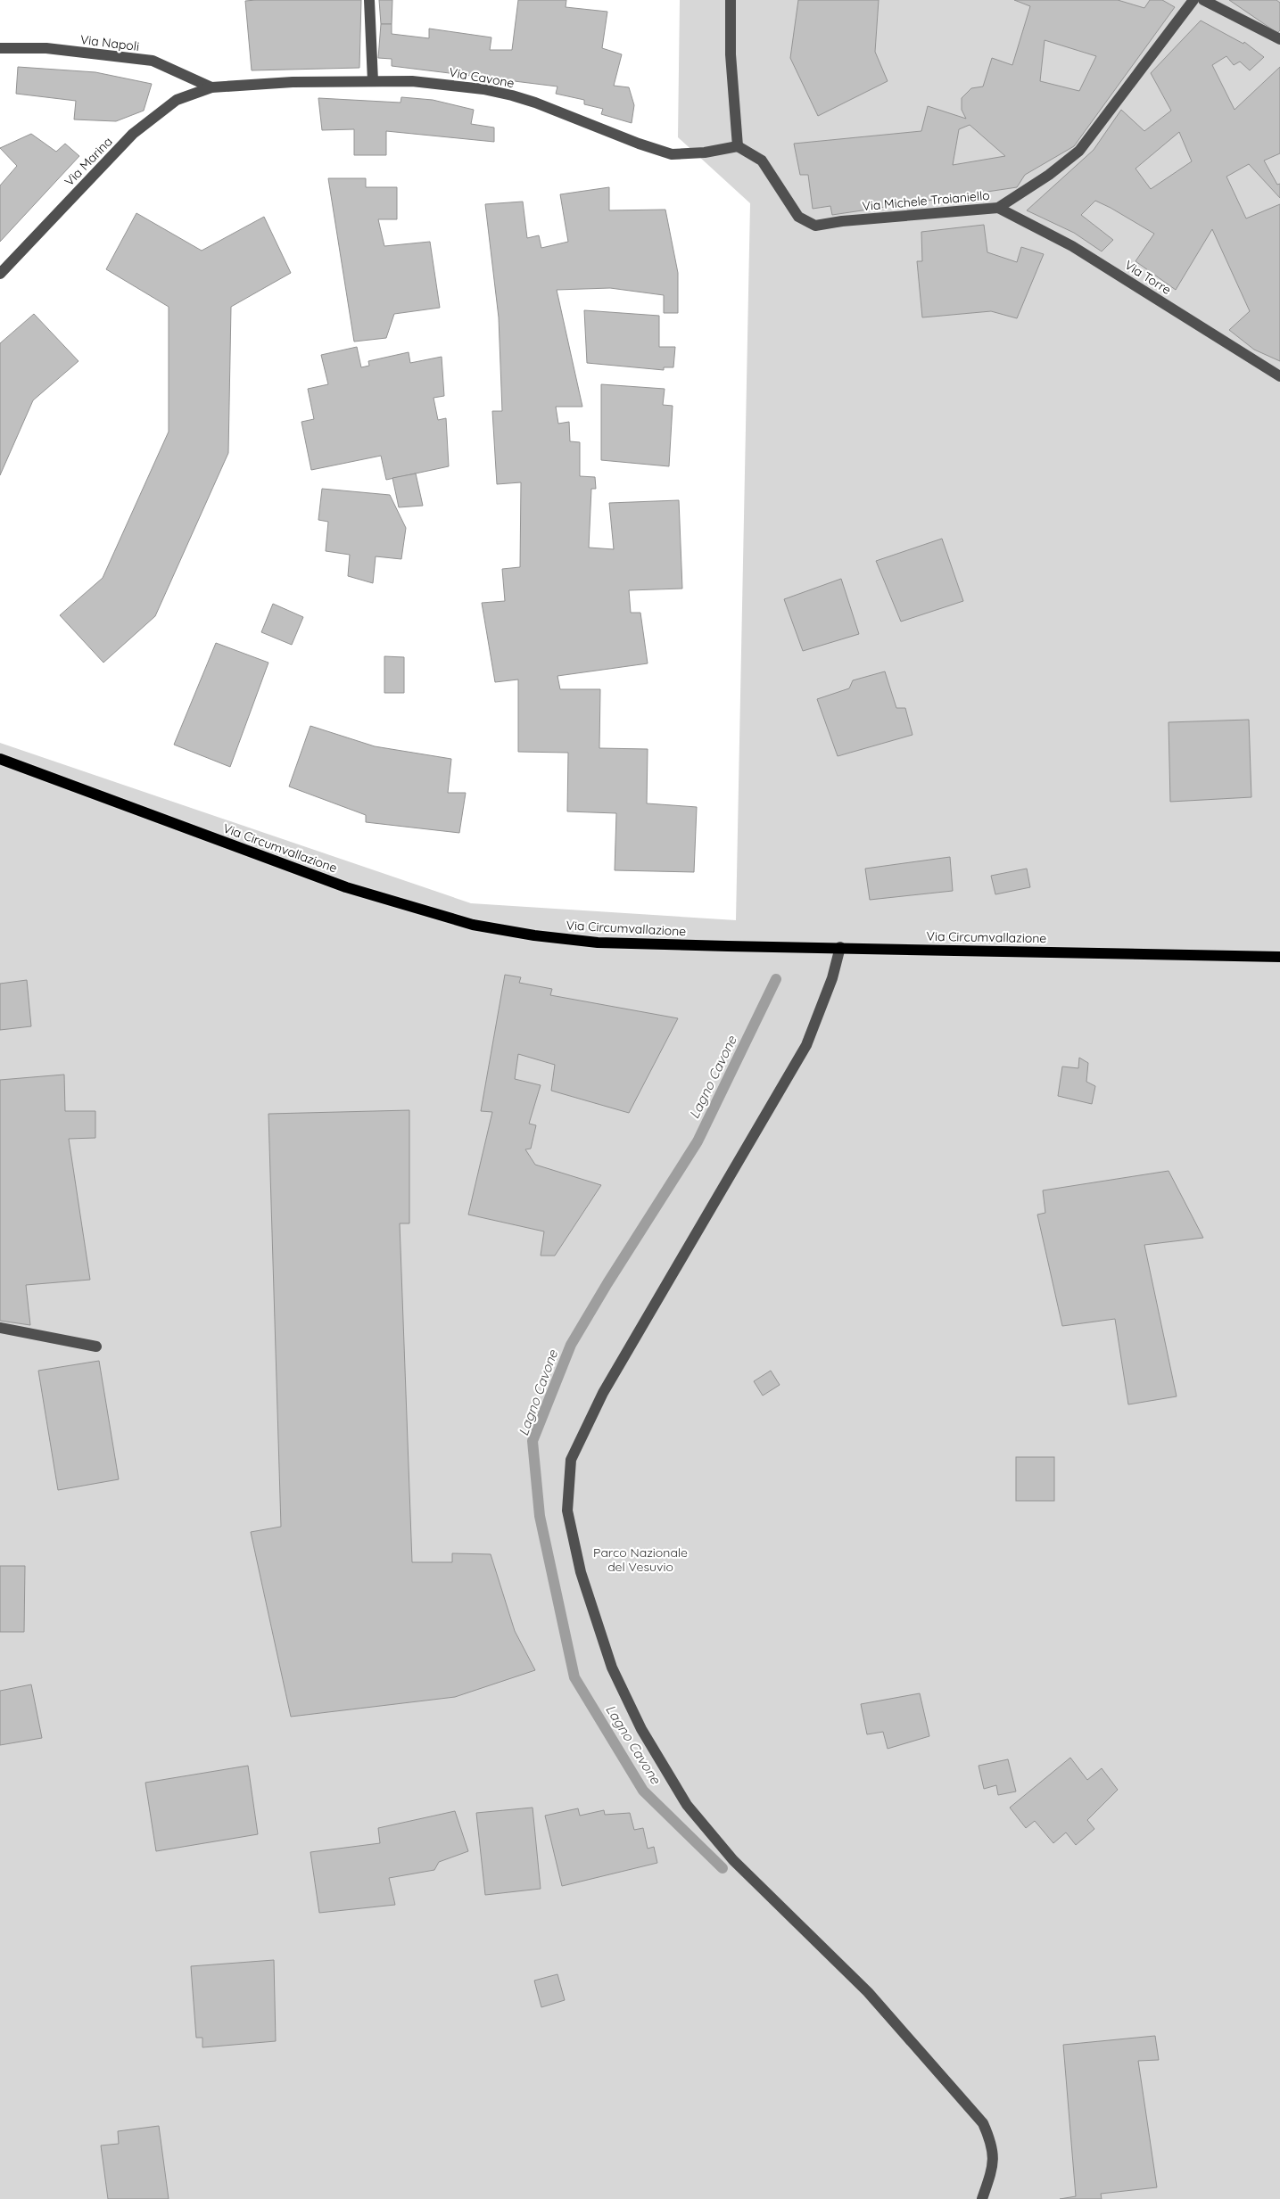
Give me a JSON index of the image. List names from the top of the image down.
{
  "streets": {
    "main road": ["Via Circumvallazione"],
    "street": [
      "Via Napoli",
      "Via Cavone",
      "Via Marina",
      "Via Michele Troianiello",
      "Via Torre"
    ]
  },
  "crossings": [
    ["Via Napoli", "Via Cavone"],
    ["Via Napoli", "Via Marina"],
    ["Via Cavone", "Via Marina"],
    ["Via Cavone", "Via Michele Troianiello"],
    ["Via Michele Troianiello", "Via Torre"]
  ],
  "water": ["Lagno Cavone"],
  "parks": ["Parco Nazionale del Vesuvio"]
}
